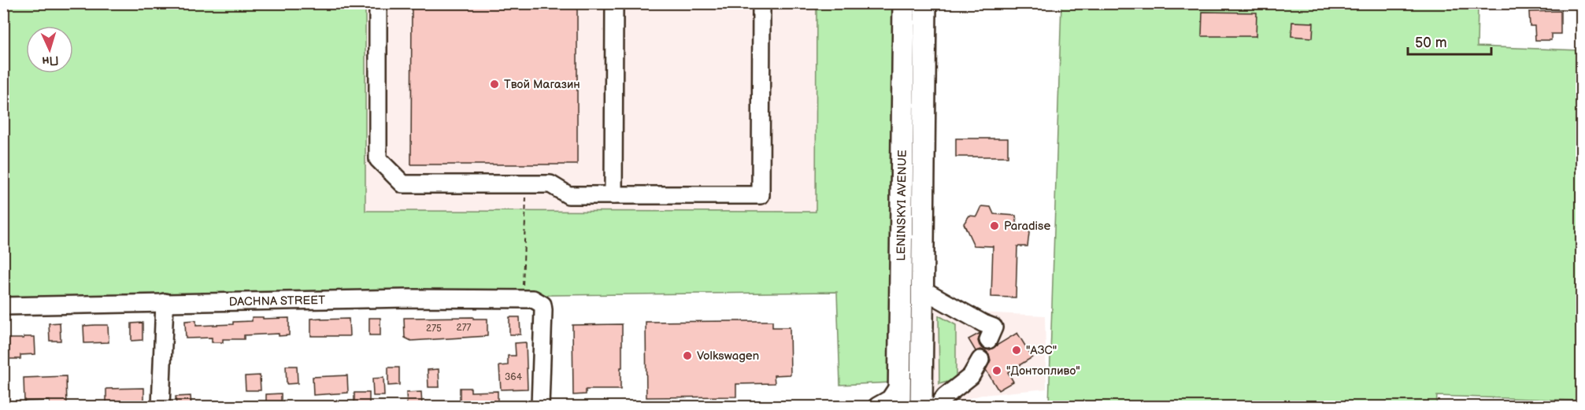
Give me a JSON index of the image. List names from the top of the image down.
{
  "streets": {
    "main road": ["LENINSKYI AVENUE"],
    "street": ["DACHNA STREET"]
  },
  "places": [
    "Твой Магазин",
    "Paradise",
    "\"АЗС\"",
    "Volkswagen",
    "\"Донтопливо\""
  ],
  "house_numbers": ["277", "275", "364"],
  "scale_bar": "50 m",
  "north": "bottom"
}
